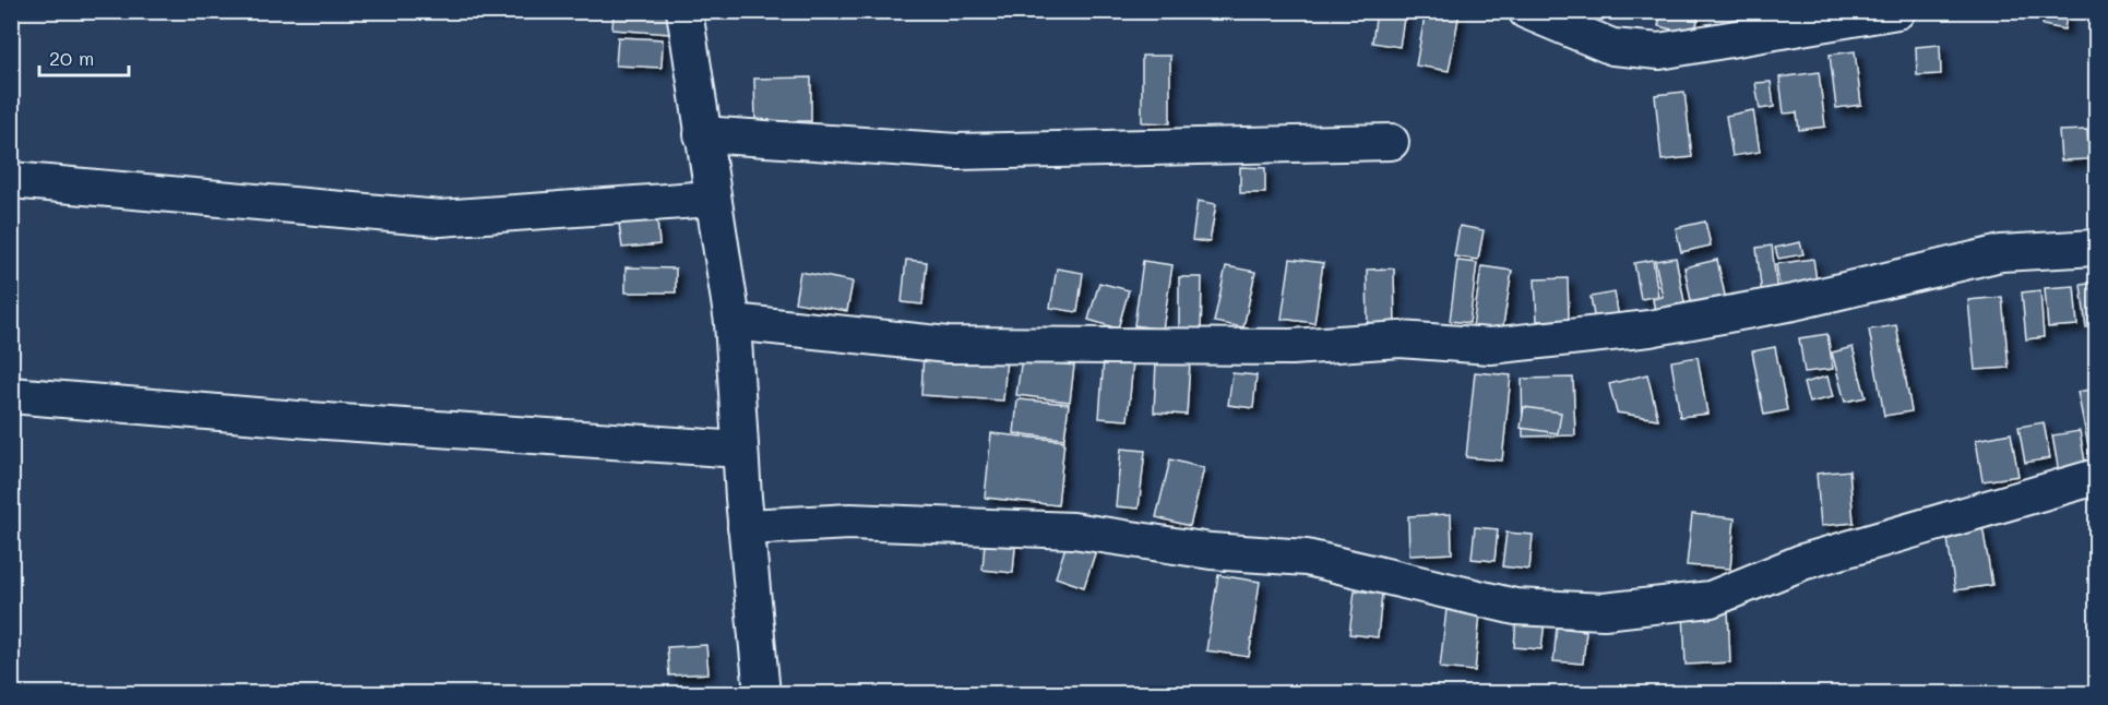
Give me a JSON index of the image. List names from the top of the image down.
{
  "scale_bar": "20 m"
}
